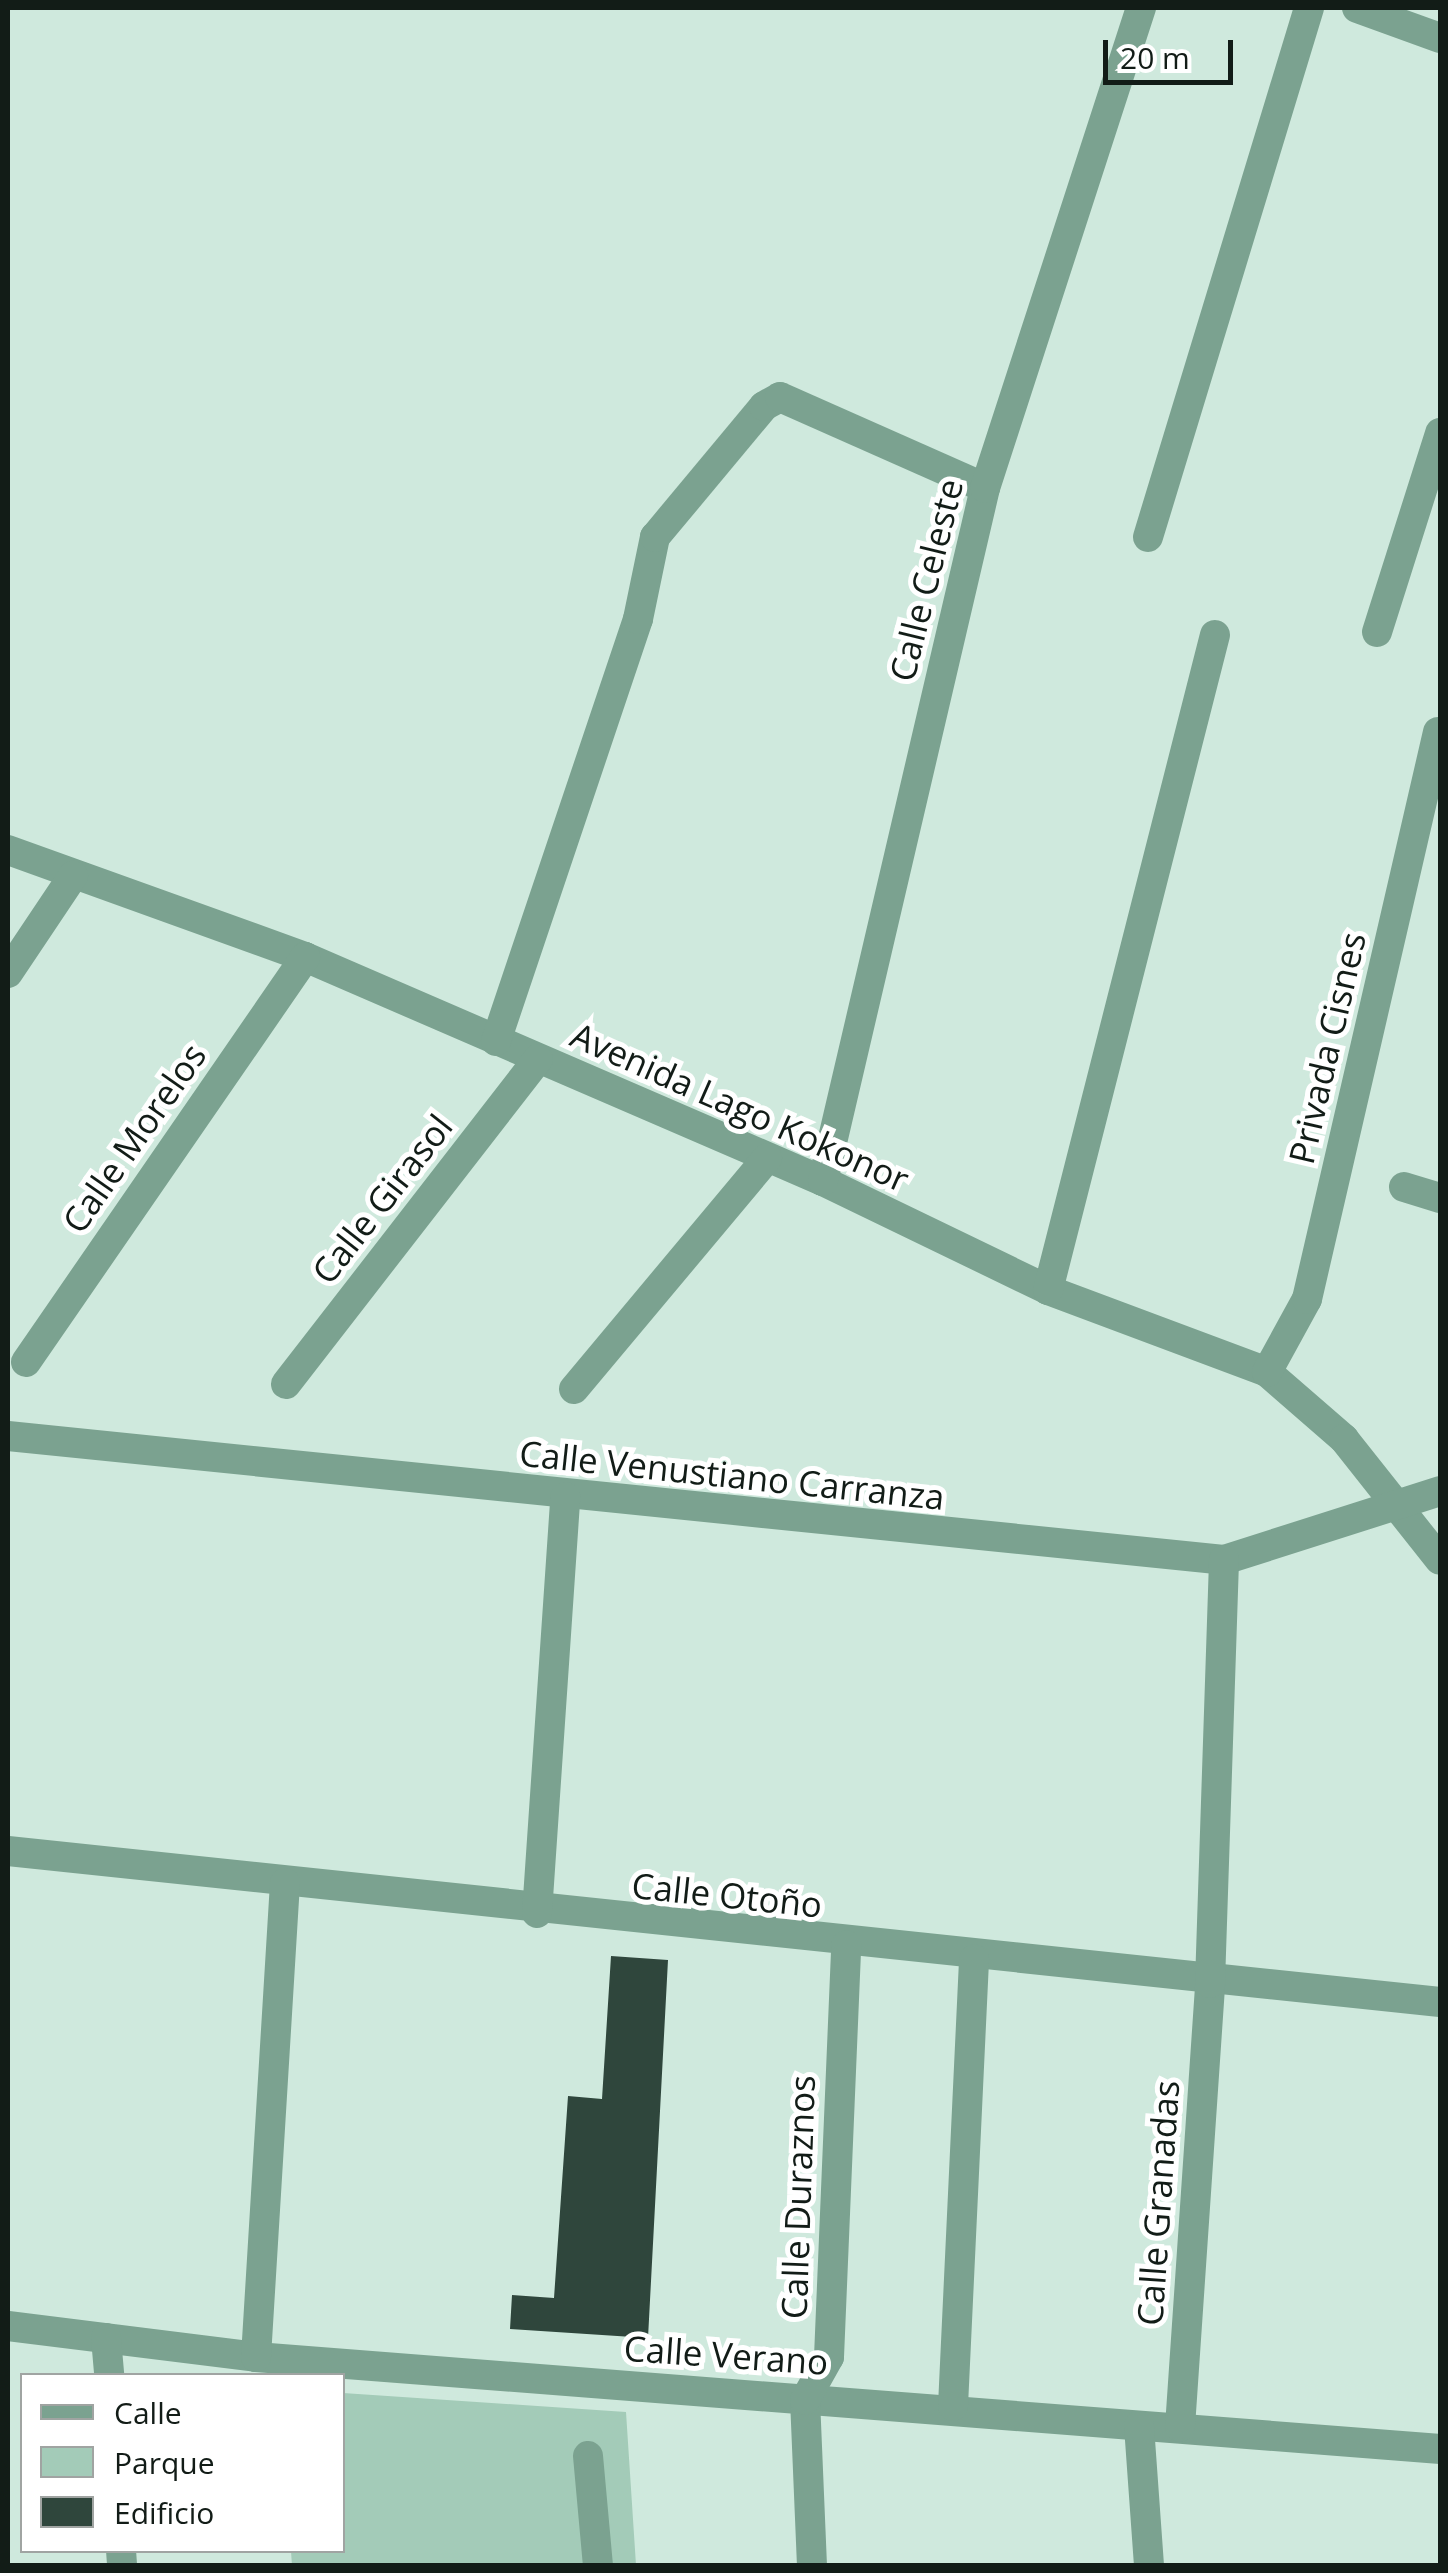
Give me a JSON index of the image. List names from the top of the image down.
{
  "streets": {
    "street": [
      "Calle Celeste",
      "Privada Cisnes",
      "Avenida Lago Kokonor",
      "Calle Morelos",
      "Calle Girasol",
      "Calle Venustiano Carranza",
      "Calle Otoño",
      "Calle Duraznos",
      "Calle Granadas",
      "Calle Verano"
    ]
  },
  "crossings": [
    ["Calle Celeste", "Avenida Lago Kokonor"],
    ["Privada Cisnes", "Avenida Lago Kokonor"],
    ["Avenida Lago Kokonor", "Calle Morelos"],
    ["Avenida Lago Kokonor", "Calle Girasol"],
    ["Avenida Lago Kokonor", "Calle Venustiano Carranza"],
    ["Calle Venustiano Carranza", "Calle Granadas"],
    ["Calle Otoño", "Calle Duraznos"],
    ["Calle Otoño", "Calle Granadas"],
    ["Calle Duraznos", "Calle Verano"],
    ["Calle Granadas", "Calle Verano"]
  ],
  "legend": ["Calle", "Parque", "Edificio"],
  "scale_bar": "20 m"
}
